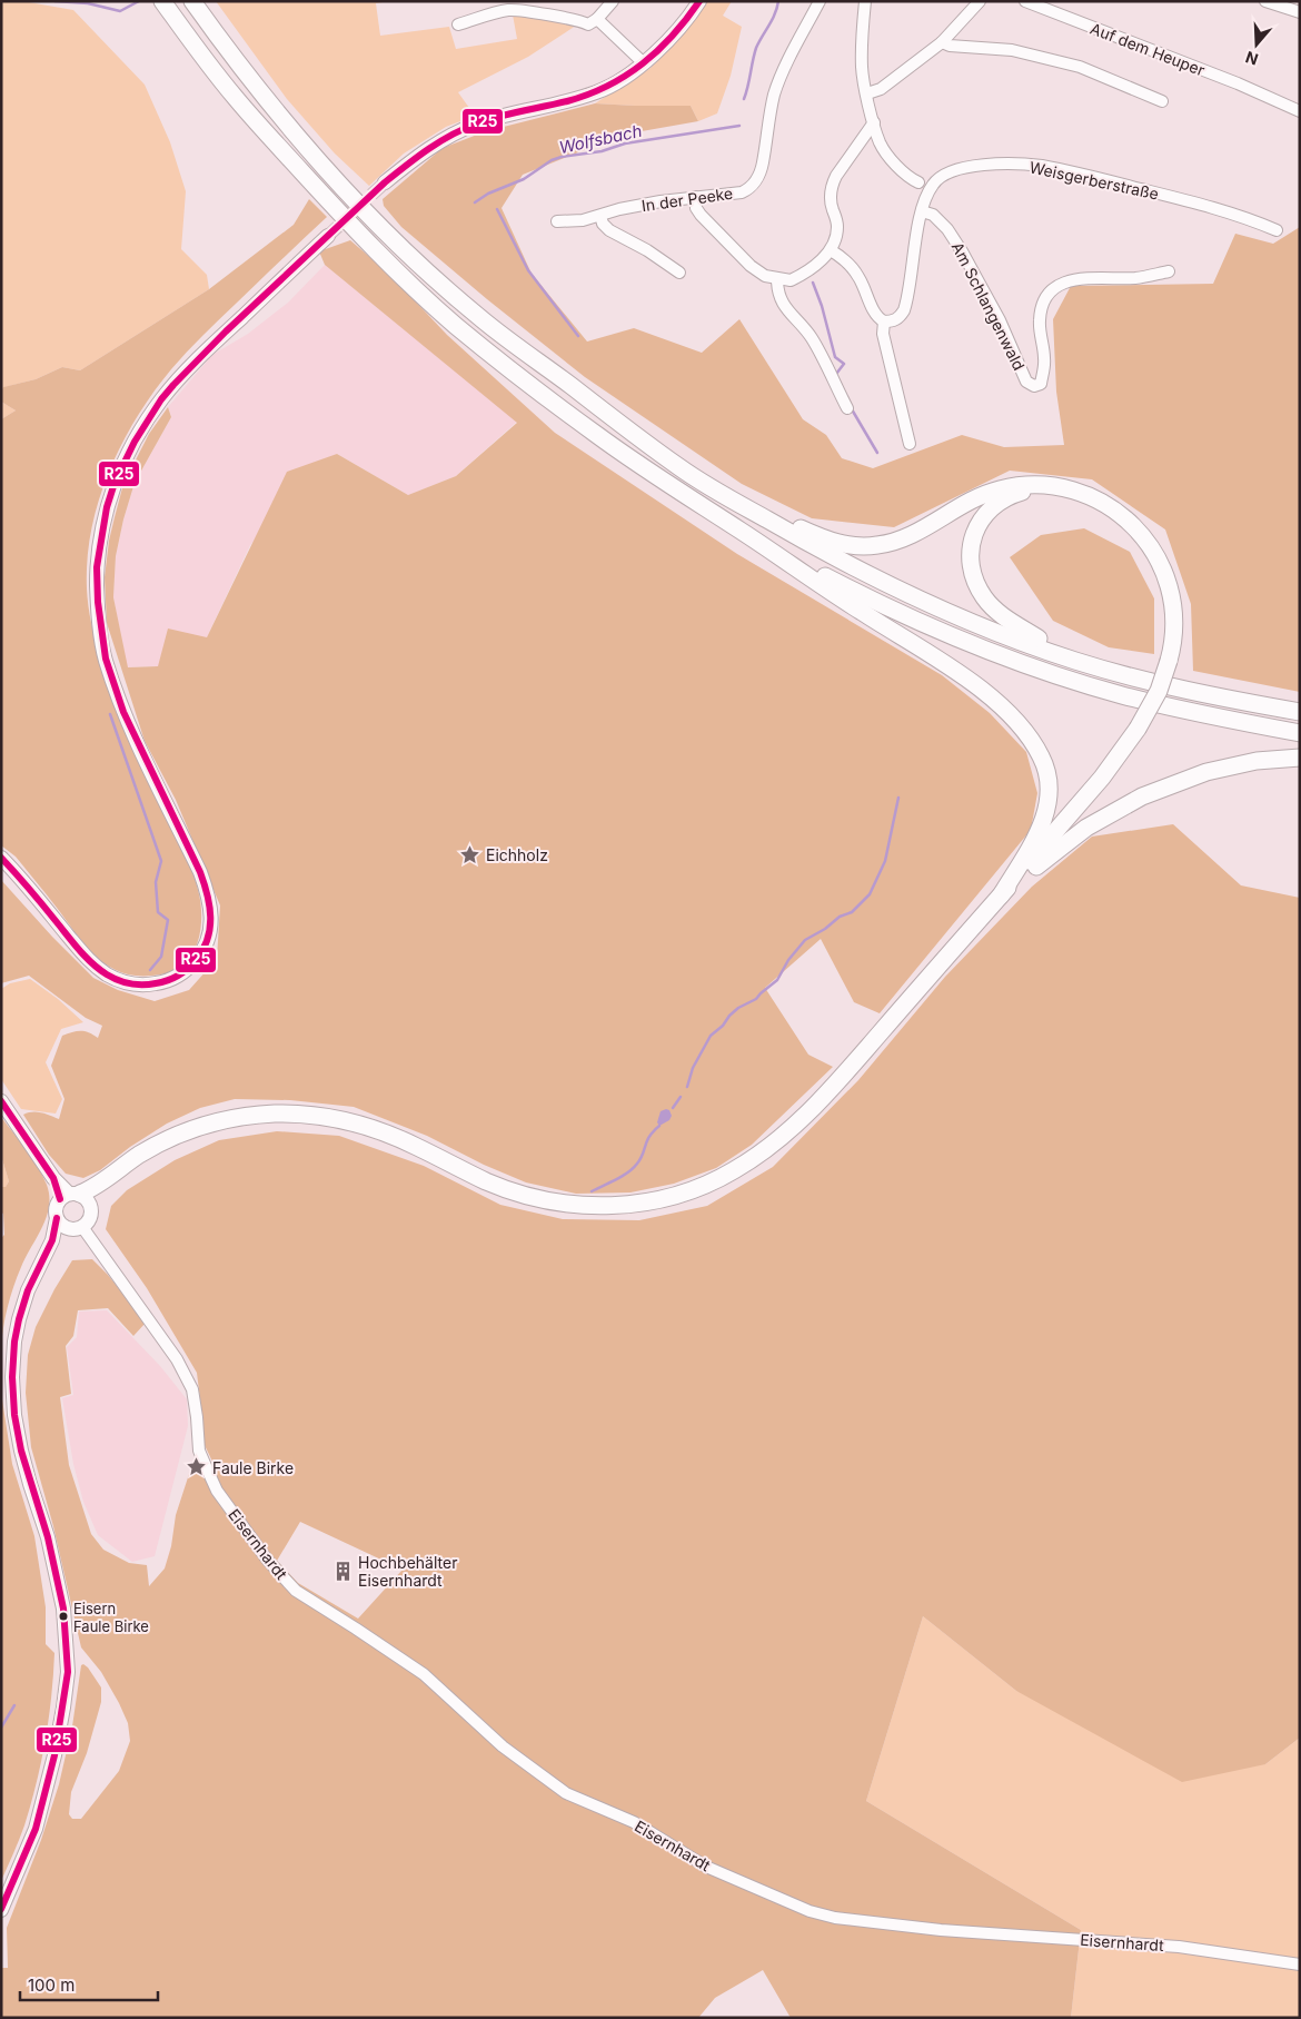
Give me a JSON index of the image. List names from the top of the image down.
{
  "streets": {
    "street": [
      "Auf dem Heuper",
      "Weisgerberstraße",
      "In der Peeke",
      "Am Schlangenwald",
      "Eisernhardt"
    ]
  },
  "crossings": [
    ["Weisgerberstraße", "Am Schlangenwald"]
  ],
  "water": ["Wolfsbach"],
  "places": {
    "place": ["Eichholz", "Faule Birke"],
    "building": ["Hochbehälter Eisernhardt"],
    "other": ["Eisern Faule Birke"]
  },
  "lines": ["transit line R25"],
  "scale_bar": "100 m",
  "north": "bottom"
}
